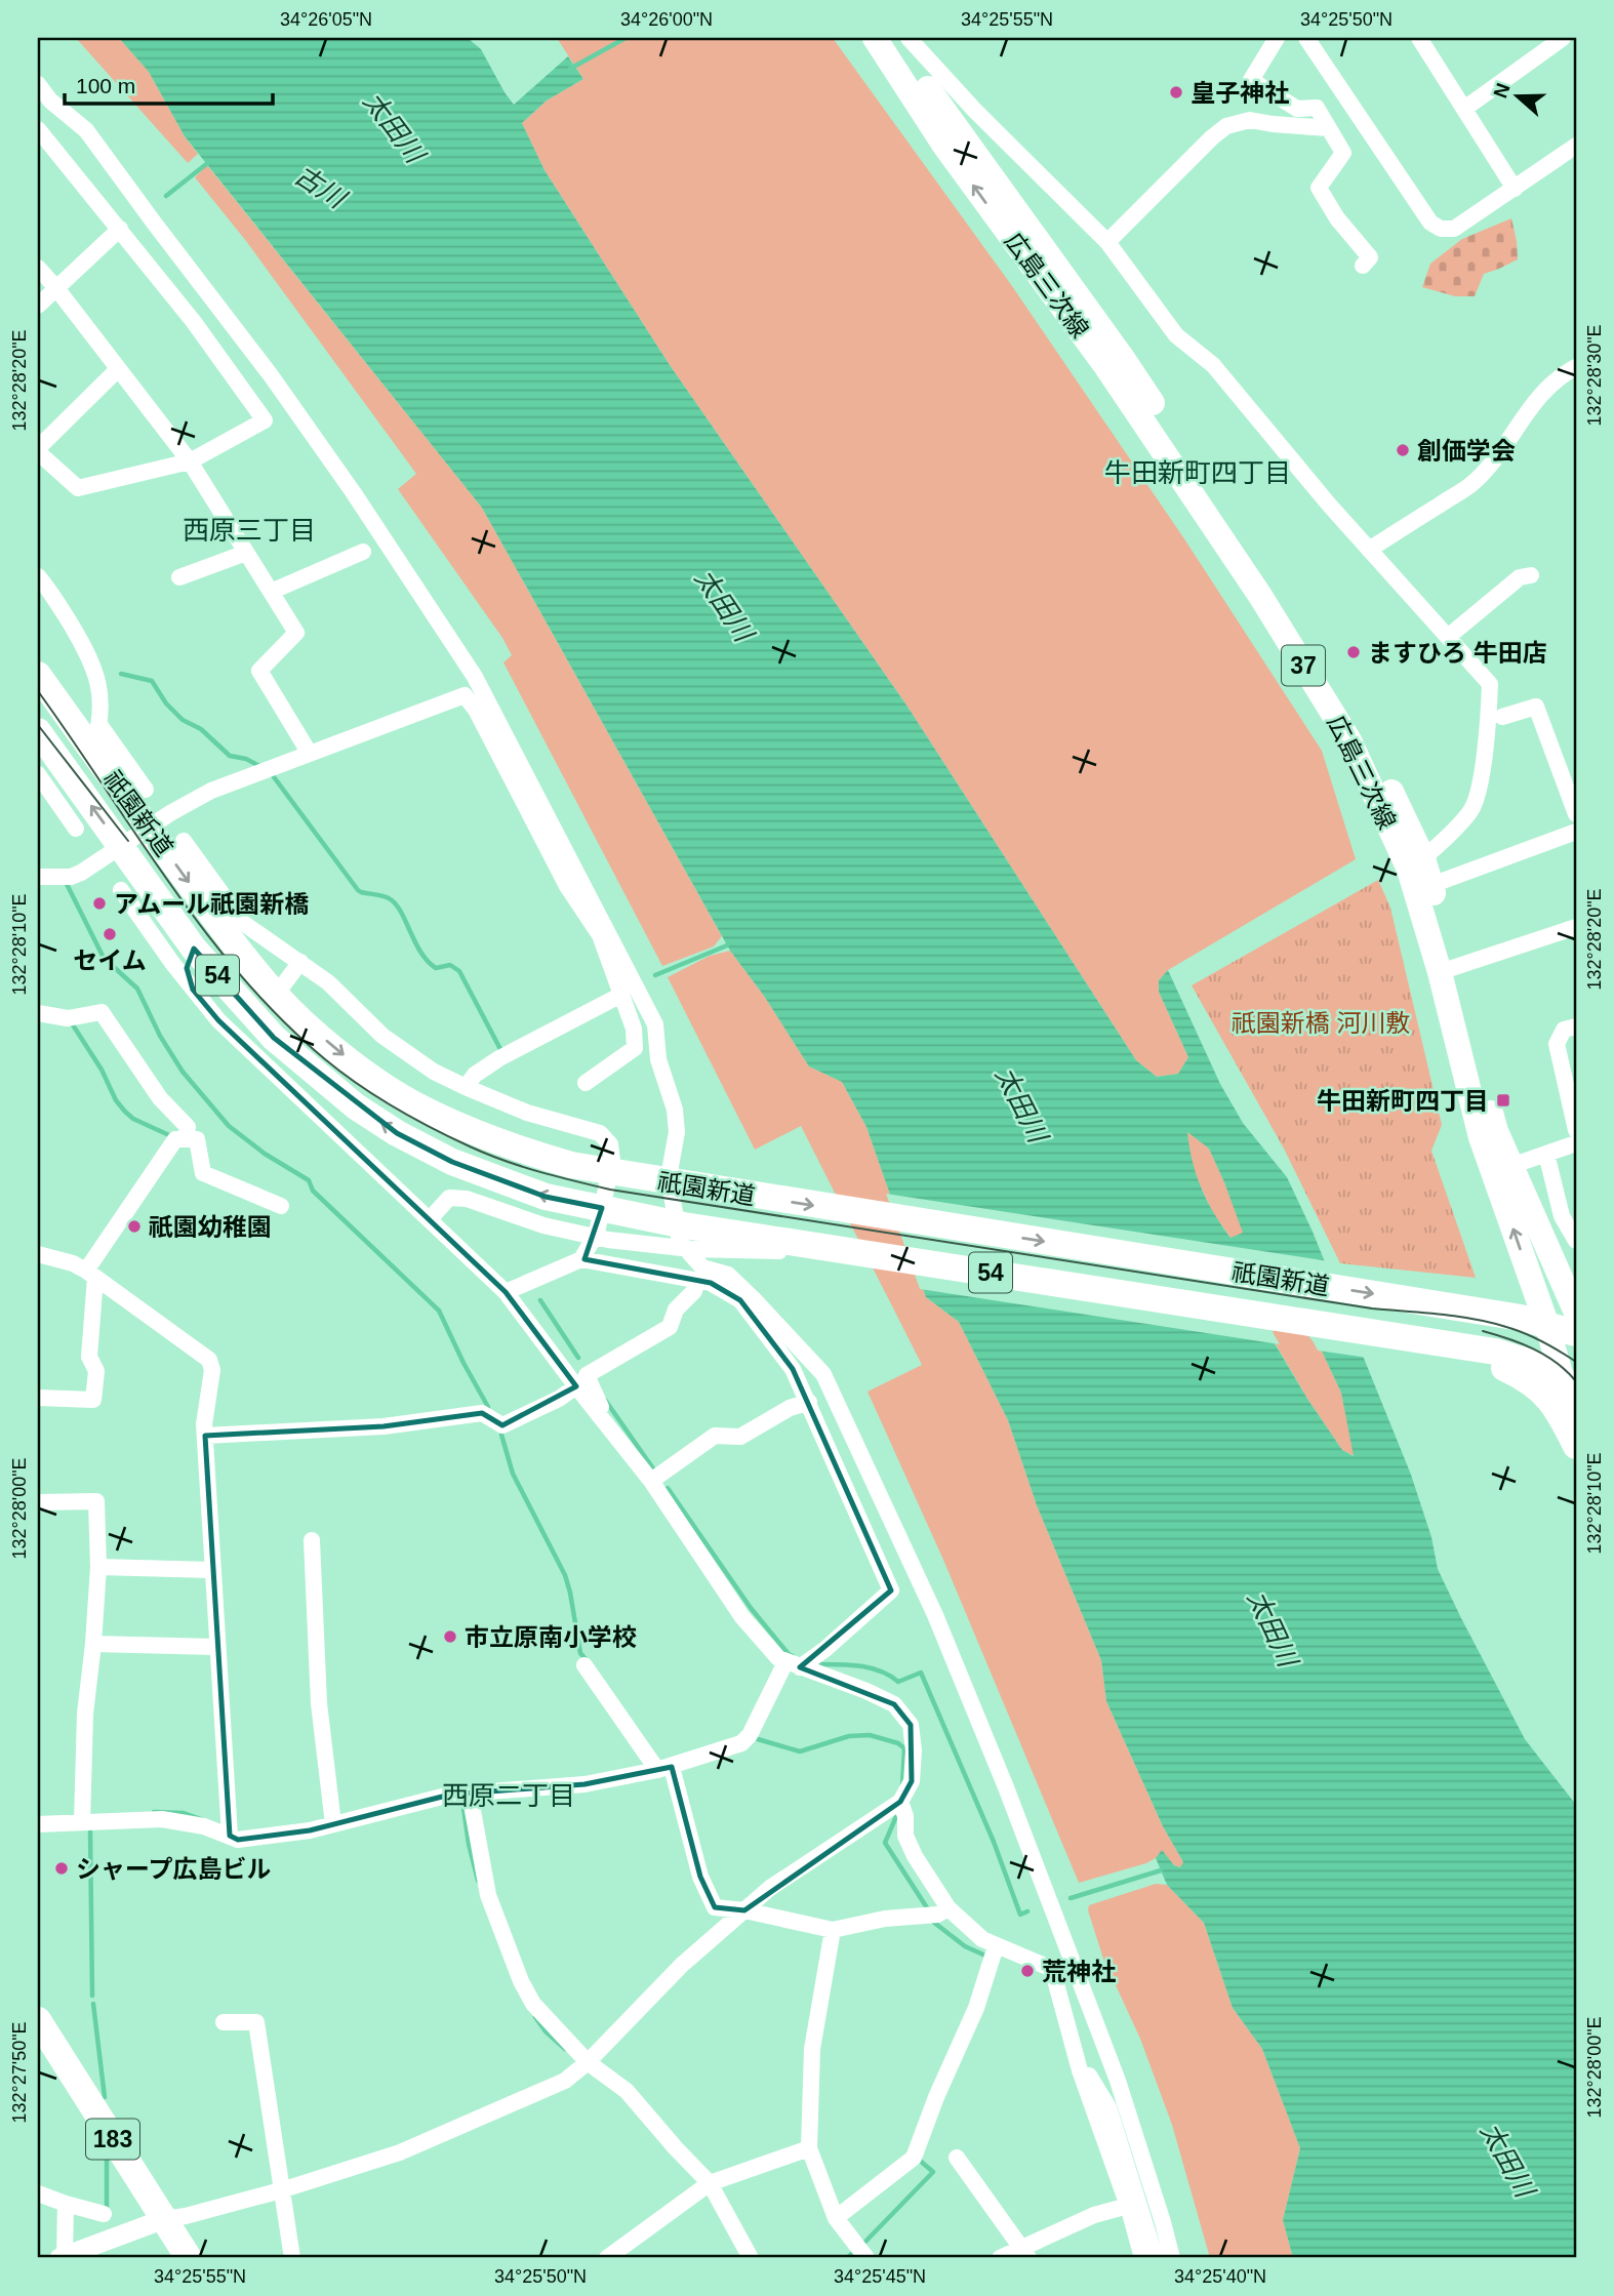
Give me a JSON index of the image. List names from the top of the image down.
{
  "streets": {
    "highway": ["祇園新道", "54", "183"],
    "main road": ["広島三次線", "37"]
  },
  "crossings": [
    ["広島三次線", "祇園新道"]
  ],
  "districts": ["牛田新町四丁目", "西原三丁目", "西原二丁目"],
  "water": ["太田川", "古川"],
  "parks": ["祇園新橋 河川敷"],
  "places": {
    "other": [
      "皇子神社",
      "創価学会",
      "ますひろ 牛田店",
      "アムール祇園新橋",
      "セイム",
      "祇園幼稚園",
      "市立原南小学校",
      "シャープ広島ビル",
      "荒神社"
    ],
    "transit": ["牛田新町四丁目"]
  },
  "scale_bar": "100 m",
  "north": "left",
  "coordinates": [
    "34°26'05\"N",
    "34°26'00\"N",
    "34°25'55\"N",
    "34°25'50\"N",
    "132°28'30\"E",
    "132°28'20\"E",
    "132°28'10\"E",
    "132°28'00\"E",
    "132°27'50\"E",
    "34°25'45\"N",
    "34°25'40\"N"
  ]
}
